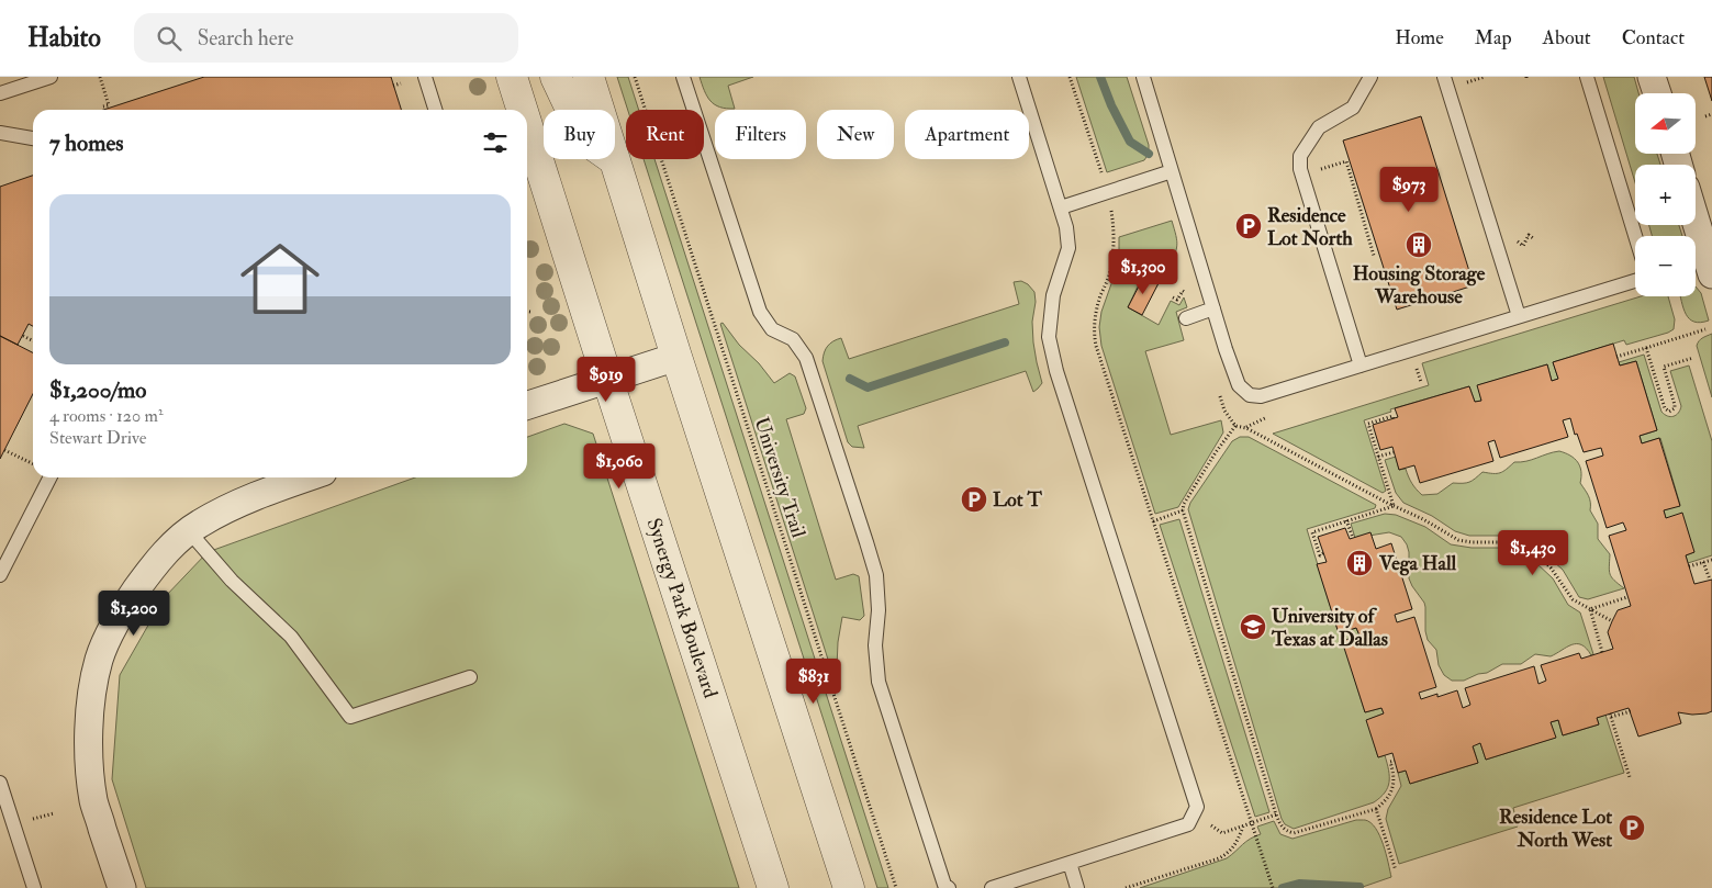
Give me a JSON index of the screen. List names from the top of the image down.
{
  "streets": {
    "street": ["Synergy Park Boulevard"],
    "path": ["University Trail"]
  },
  "places": {
    "parking": ["Residence Lot North", "Lot T", "Residence Lot North West"],
    "building": ["Housing Storage Warehouse", "Vega Hall"],
    "school or university": ["University of Texas at Dallas"]
  },
  "north": "left",
  "page": {
    "header": "Habito",
    "search": "Search here",
    "nav": [
      "Home",
      "Map",
      "About",
      "Contact"
    ],
    "map_buttons": ["+", "−"],
    "chip": [
      "Buy",
      "Rent",
      "Filters",
      "New",
      "Apartment"
    ],
    "heading": "7 homes",
    "price": [
      "$973",
      "$1,300",
      "$919",
      "$1,060",
      "$1,430",
      "$1,200",
      "$831"
    ],
    "list": [
      {
        "name": "$1,200/mo",
        "note": "4 rooms · 120 m² · Stewart Drive"
      }
    ]
  }
}
